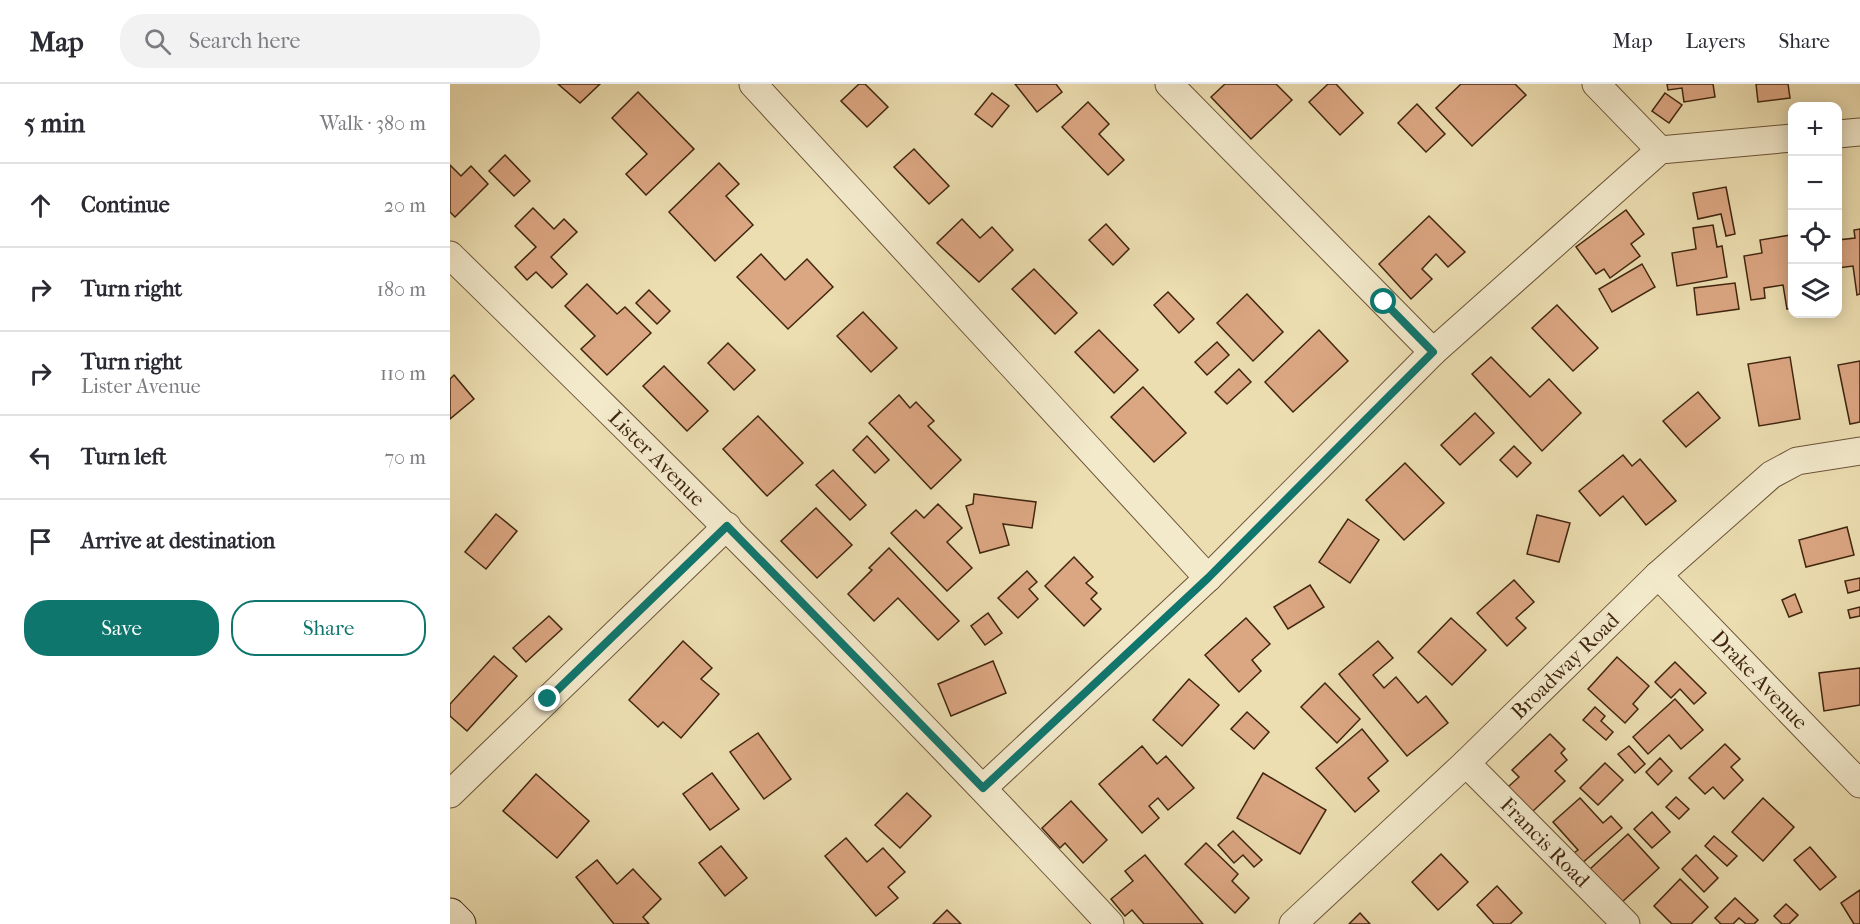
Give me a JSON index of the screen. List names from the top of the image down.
{
  "streets": {
    "street": [
      "Lister Avenue",
      "Broadway Road",
      "Drake Avenue",
      "Francis Road"
    ]
  },
  "crossings": [
    ["Broadway Road", "Drake Avenue"],
    ["Broadway Road", "Francis Road"]
  ],
  "page": {
    "header": "Map",
    "search": "Search here",
    "nav": ["Map", "Layers", "Share"],
    "heading": ["5 min", "Walk · 380 m"],
    "map_buttons": ["+", "−"],
    "list": [
      ["Continue", "20 m"],
      ["Turn right", "180 m"],
      ["Turn right", "Lister Avenue", "110 m"],
      ["Turn left", "70 m"],
      "Arrive at destination"
    ],
    "buttons": ["Save", "Share"]
  }
}
